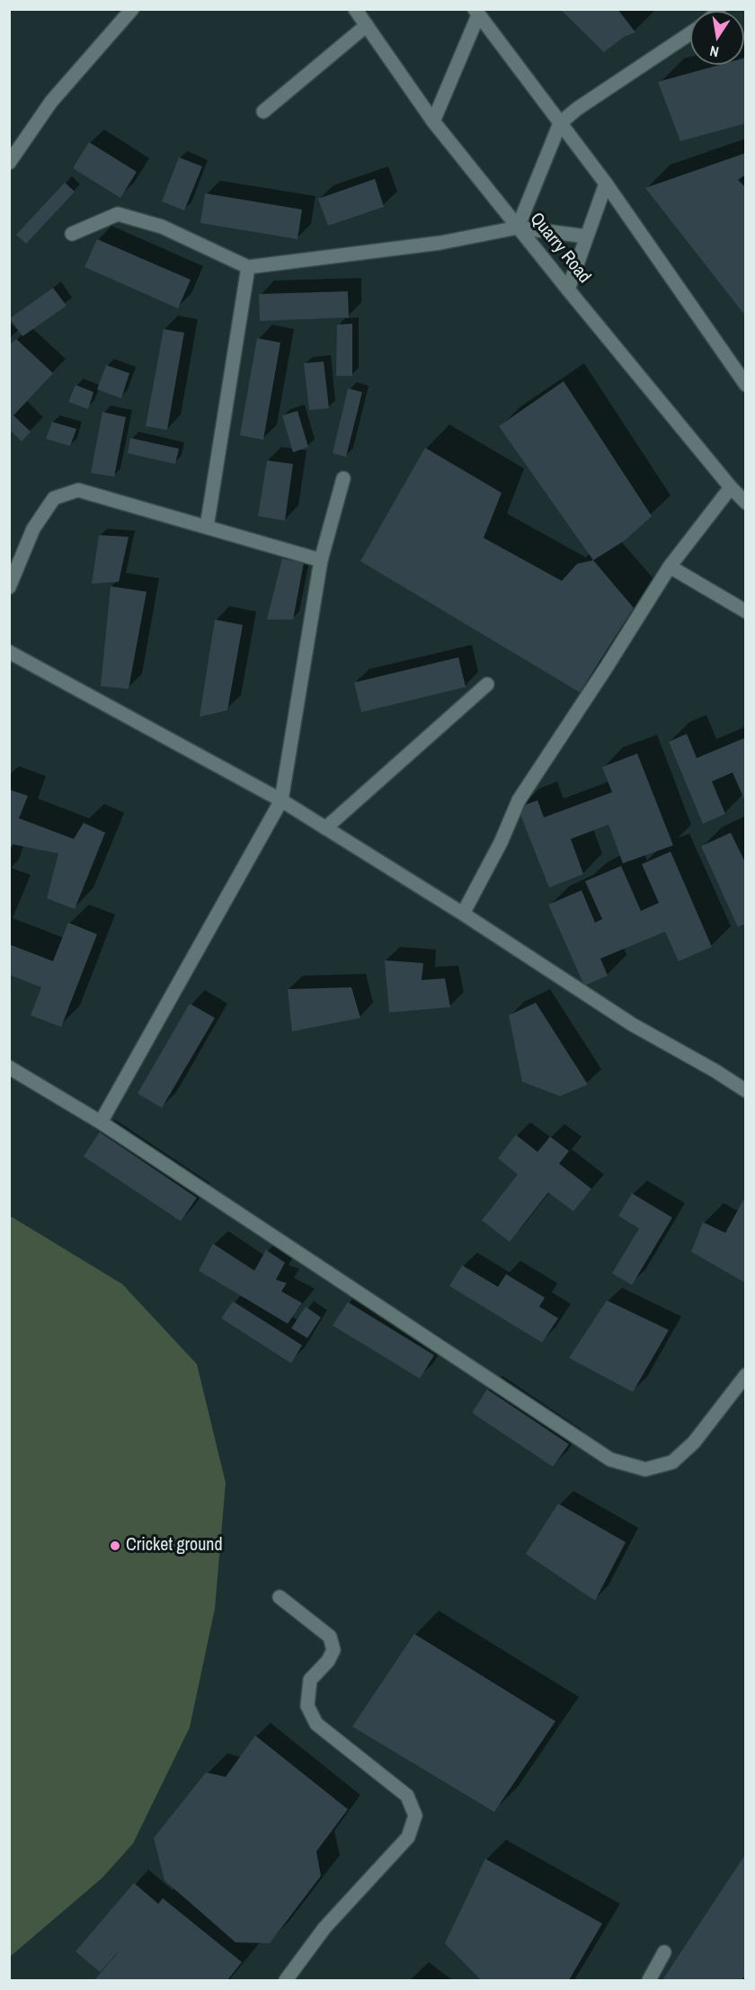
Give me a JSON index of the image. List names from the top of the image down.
{
  "streets": {
    "street": ["Quarry Road"]
  },
  "places": ["Cricket ground"],
  "north": "bottom"
}
